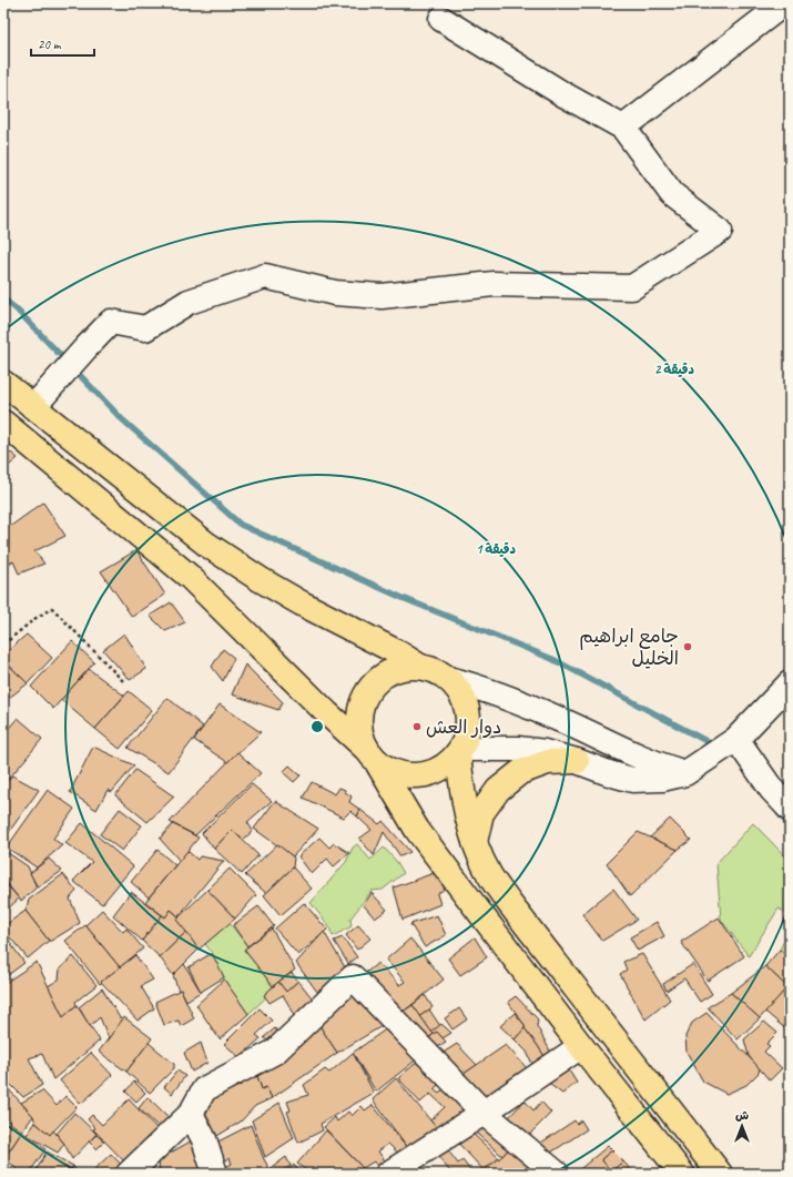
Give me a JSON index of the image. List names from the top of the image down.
{
  "places": ["جامع ابراهيم الخليل", "دوار العش"],
  "scale_bar": "20 m",
  "north": "top",
  "rings": ["2 دقيقة", "1 دقيقة"]
}
